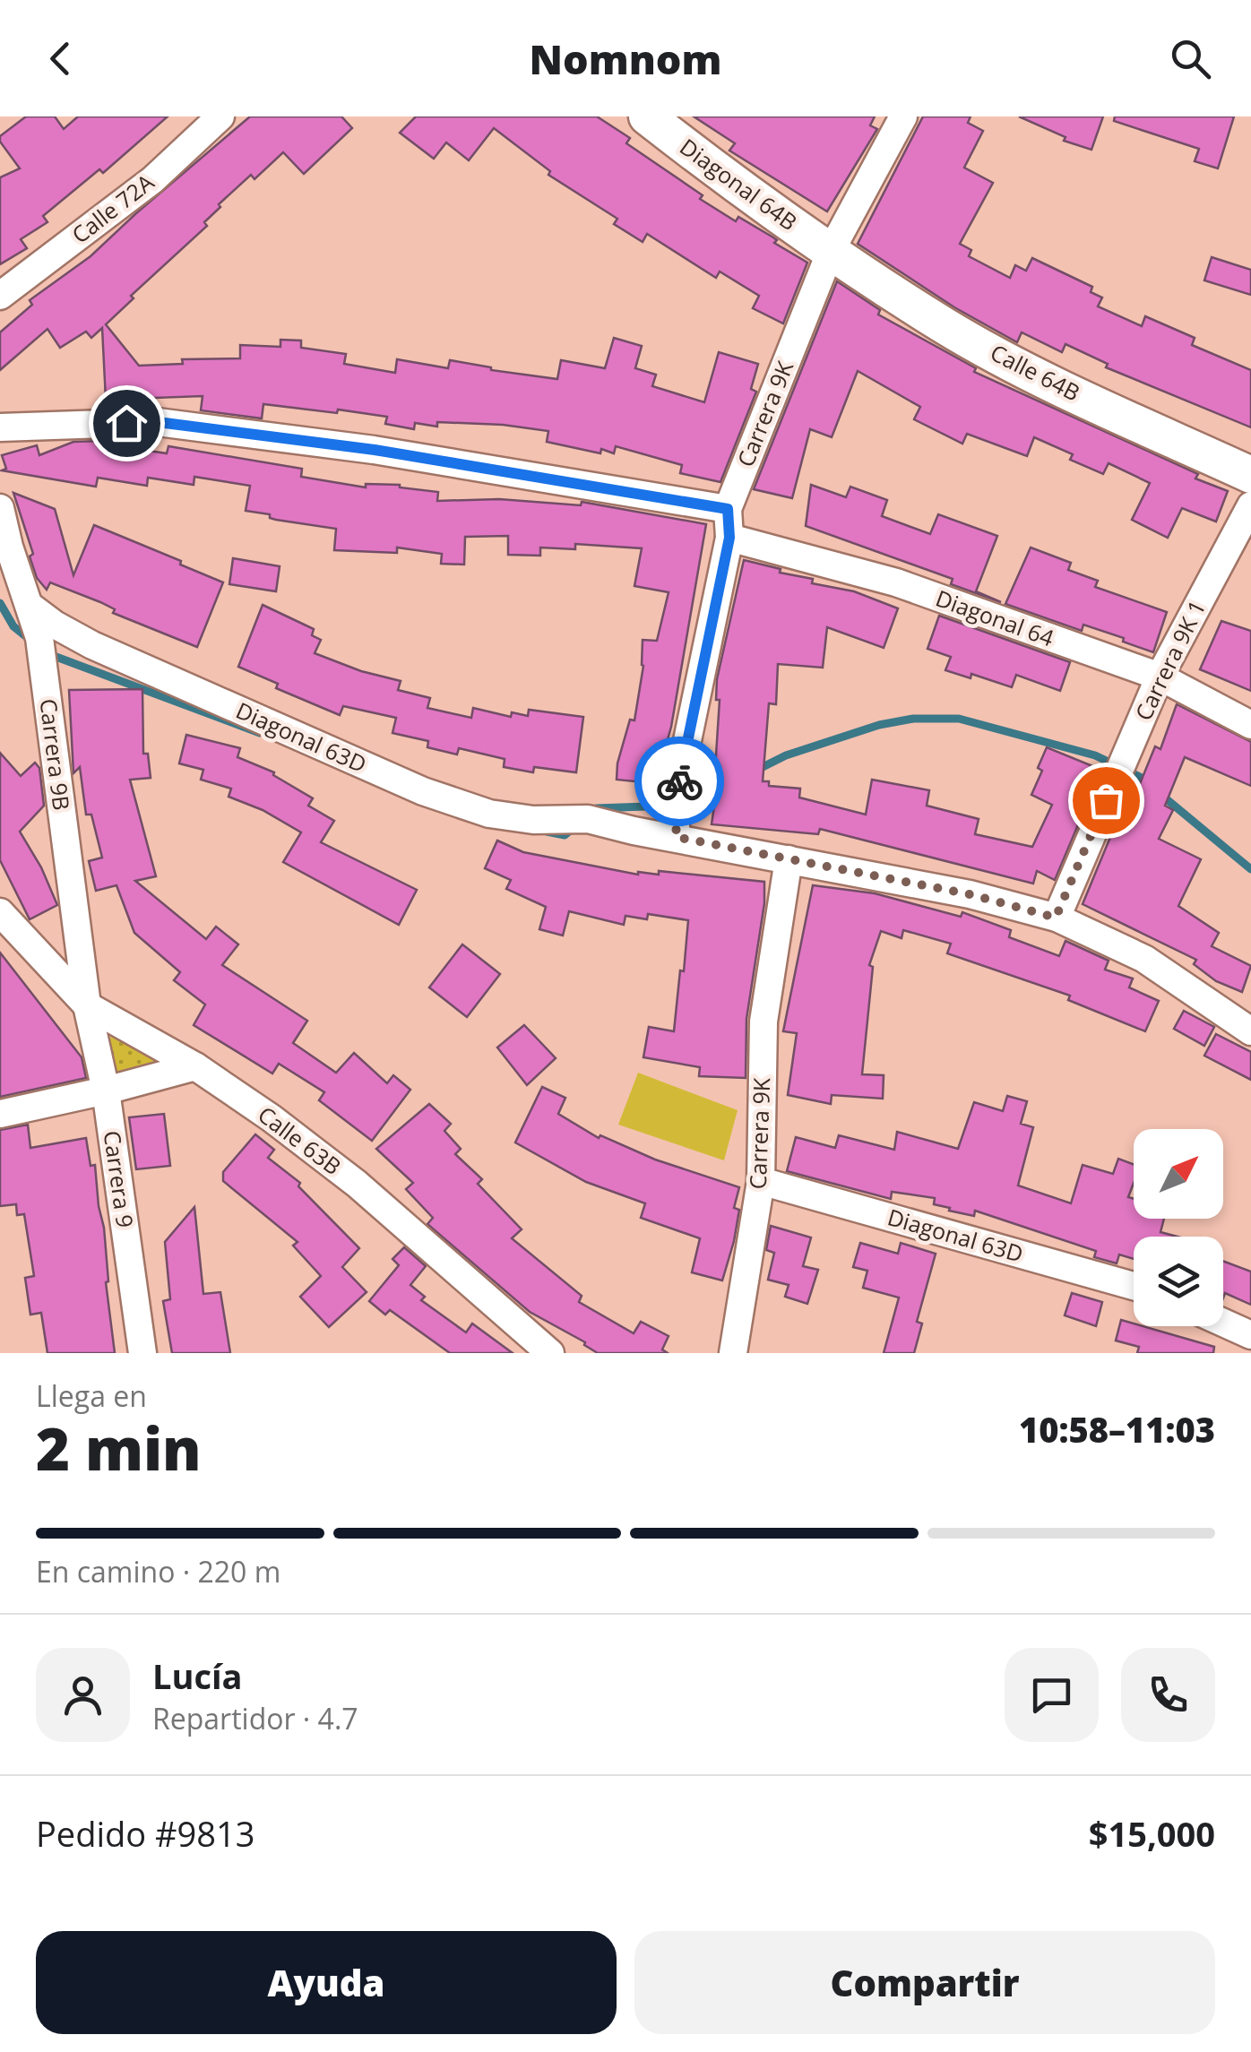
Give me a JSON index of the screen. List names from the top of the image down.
{
  "streets": {
    "street": [
      "Diagonal 64B",
      "Calle 72A",
      "Calle 64B",
      "Carrera 9K",
      "Diagonal 64",
      "Carrera 9K 1",
      "Diagonal 63D",
      "Carrera 9B",
      "Calle 63B",
      "Carrera 9"
    ]
  },
  "crossings": [
    ["Diagonal 64B", "Calle 64B"],
    ["Diagonal 64B", "Carrera 9K"],
    ["Calle 64B", "Carrera 9K"],
    ["Carrera 9K", "Diagonal 64"],
    ["Carrera 9K", "Diagonal 63D"],
    ["Diagonal 64", "Carrera 9K 1"],
    ["Carrera 9K 1", "Diagonal 63D"],
    ["Diagonal 63D", "Carrera 9B"],
    ["Carrera 9B", "Carrera 9"]
  ],
  "north": "top right",
  "page": {
    "header": "Nomnom",
    "heading": ["2 min", "Llega en", "10:58–11:03"],
    "panel": [
      "Lucía",
      "Repartidor · 4.7",
      "Pedido #9813",
      "$15,000"
    ],
    "bar": "En camino · 220 m",
    "buttons": ["Ayuda", "Compartir"]
  }
}
